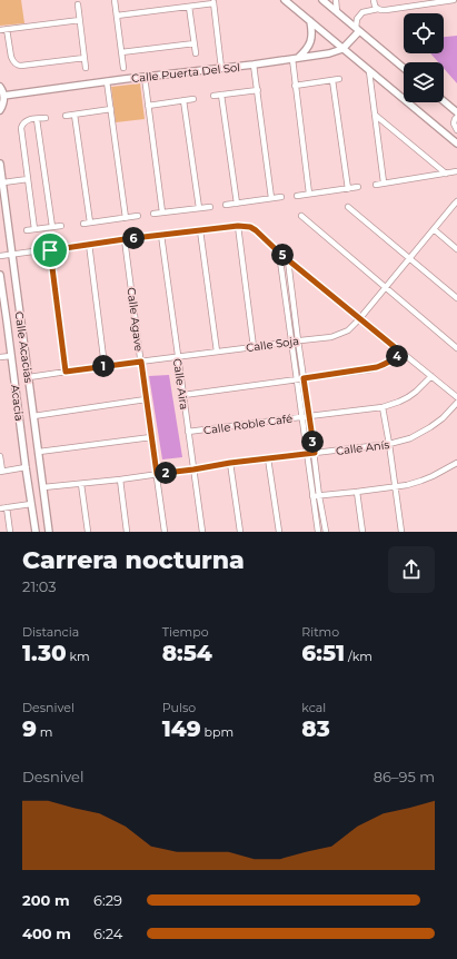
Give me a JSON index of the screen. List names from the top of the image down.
{
  "streets": {
    "street": [
      "Calle Puerta Del Sol",
      "Calle Agave",
      "Calle Soja",
      "Calle Acacias",
      "Calle Aira",
      "Acacia",
      "Calle Roble Café",
      "Calle Anís"
    ]
  },
  "crossings": [
    ["Calle Agave", "Calle Soja"],
    ["Calle Agave", "Calle Anís"],
    ["Calle Soja", "Calle Acacias"],
    ["Calle Soja", "Calle Aira"],
    ["Calle Acacias", "Calle Anís"],
    ["Calle Aira", "Calle Roble Café"],
    ["Calle Aira", "Calle Anís"]
  ],
  "page": {
    "pins": [
      "6",
      "5",
      "4",
      "1",
      "3",
      "2"
    ],
    "heading": ["Carrera nocturna", "21:03"],
    "stats": [
      ["Distancia", "1.30 km"],
      ["Tiempo", "8:54"],
      ["Ritmo", "6:51 /km"],
      ["Desnivel", "9 m"],
      ["Pulso", "149 bpm"],
      ["kcal", "83"]
    ],
    "chart": ["Desnivel", "86–95 m"],
    "list": [
      {
        "name": "200 m",
        "note": "6:29"
      },
      {
        "name": "400 m",
        "note": "6:24"
      }
    ]
  }
}
